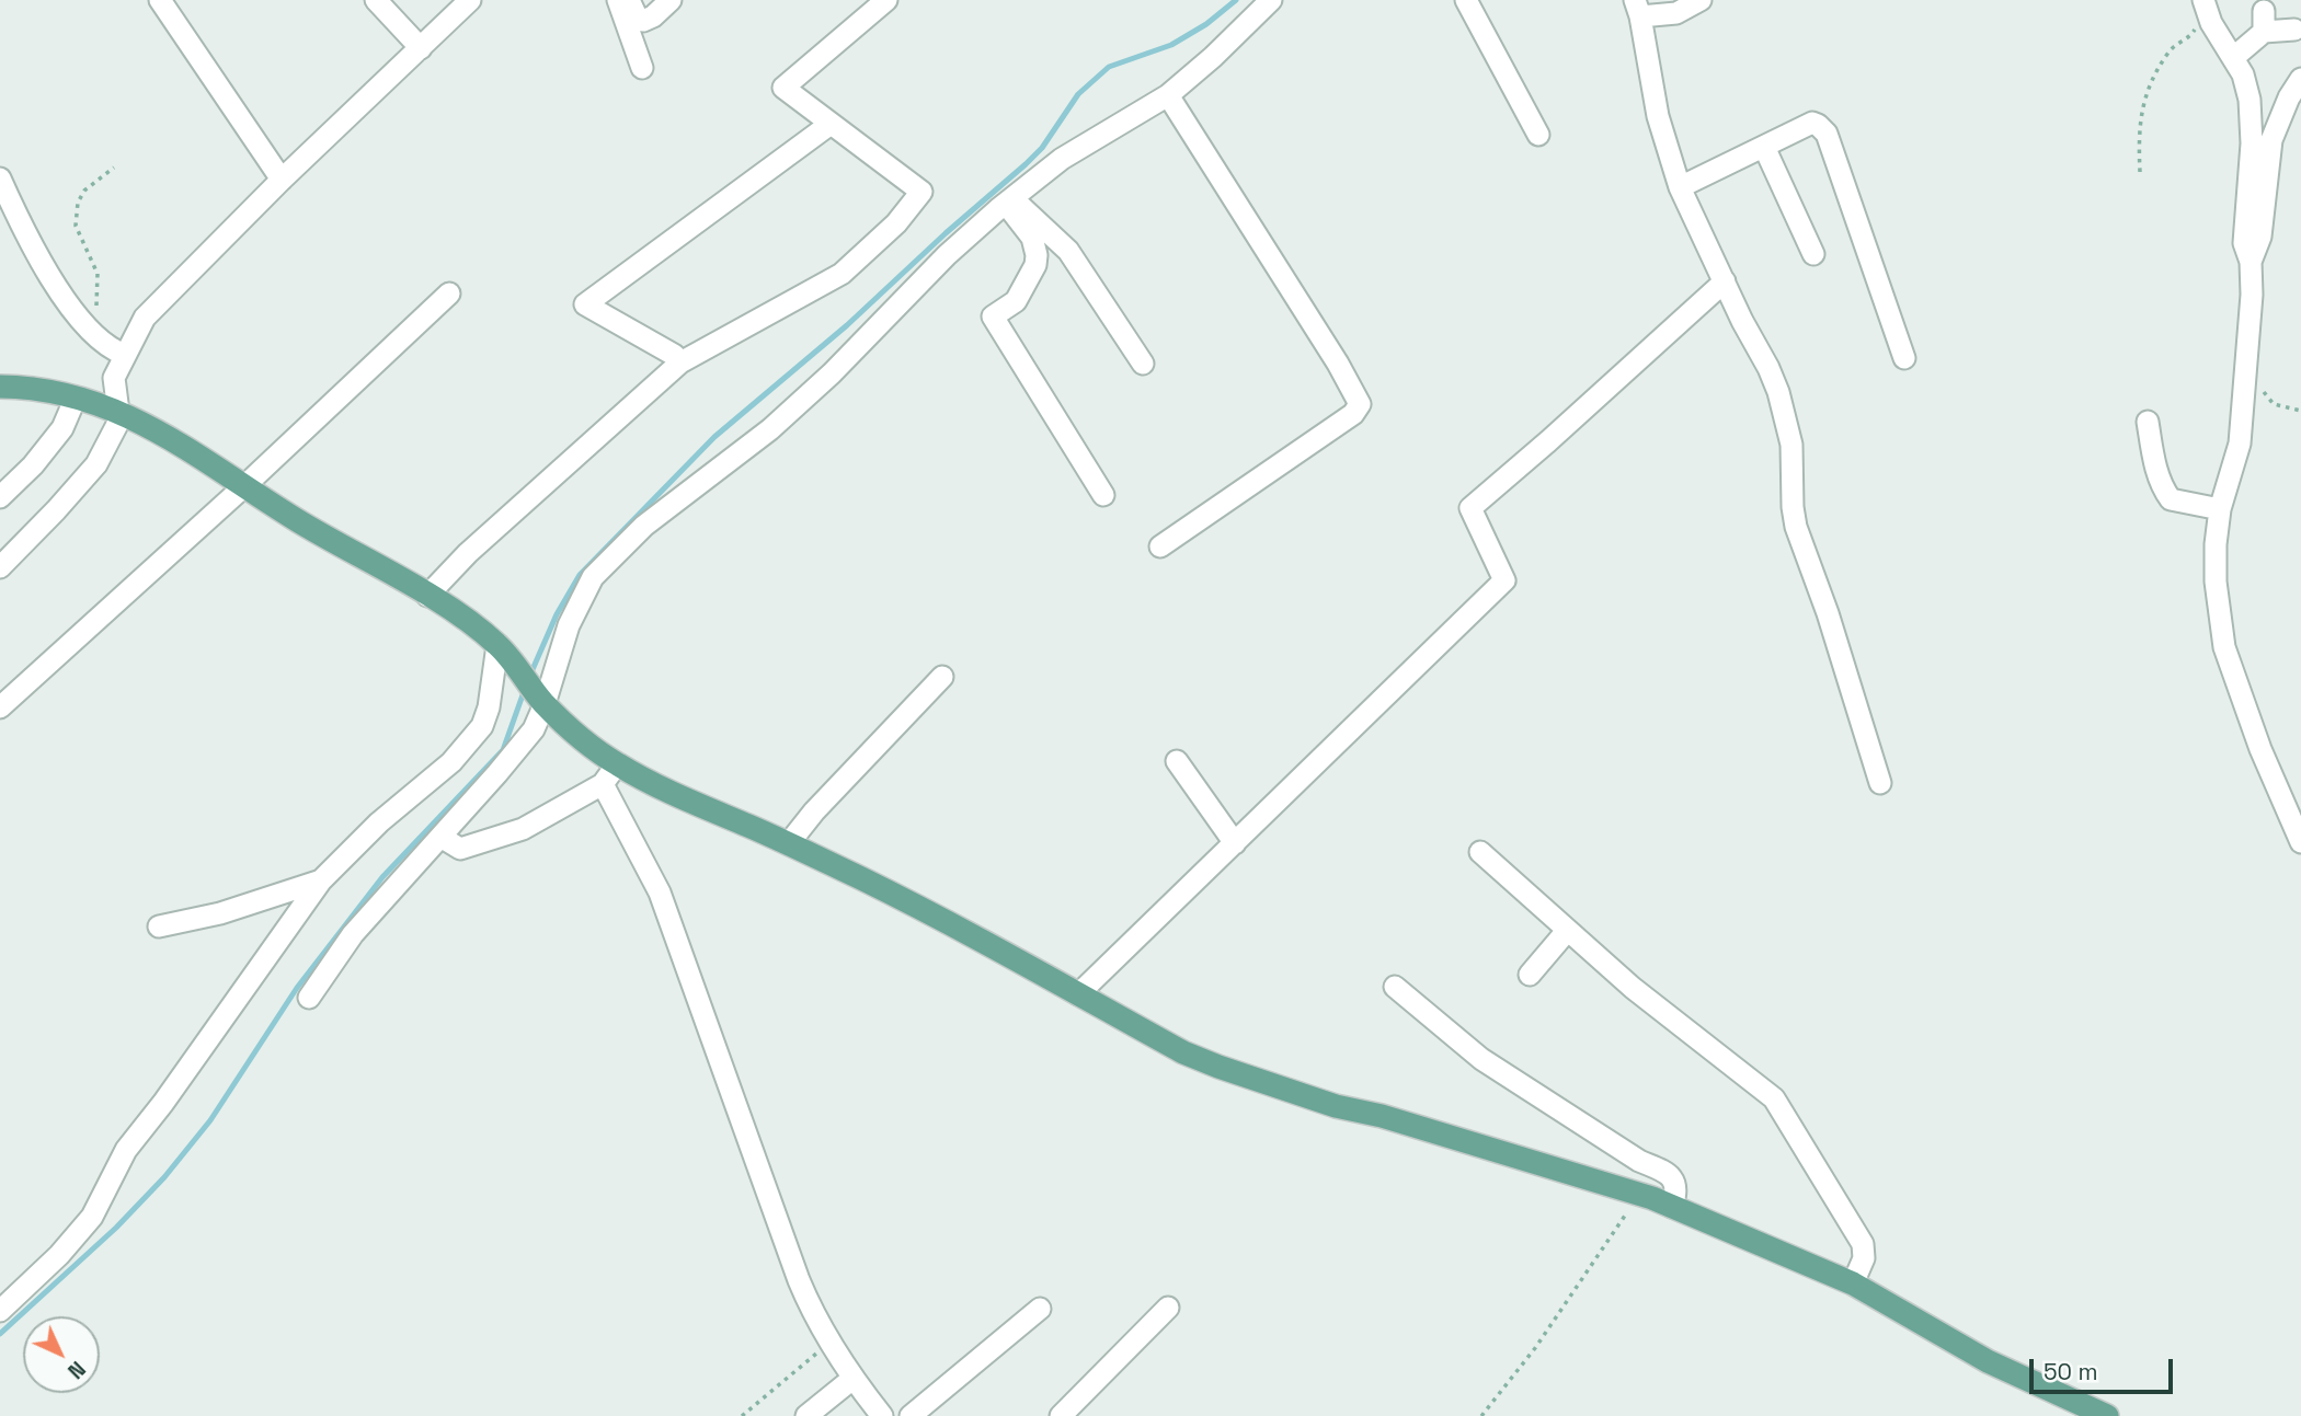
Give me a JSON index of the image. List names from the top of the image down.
{
  "scale_bar": "50 m",
  "north": "bottom right"
}
